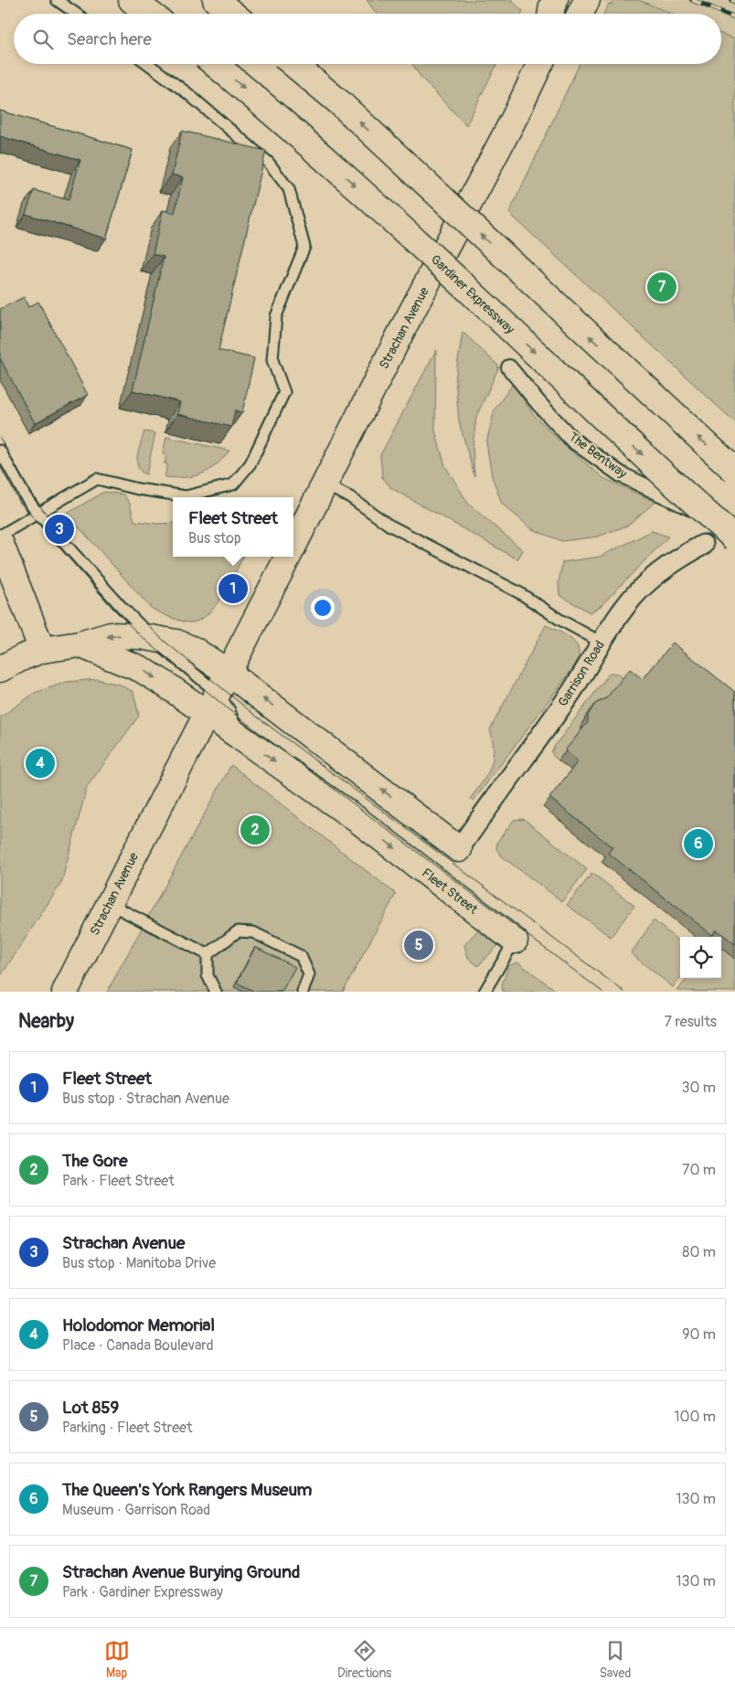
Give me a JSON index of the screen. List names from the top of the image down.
{
  "streets": {
    "main road": ["Gardiner Expressway", "Strachan Avenue", "Fleet Street"],
    "street": ["The Bentway", "Garrison Road"]
  },
  "crossings": [
    ["Gardiner Expressway", "Garrison Road"],
    ["Strachan Avenue", "Fleet Street"]
  ],
  "page": {
    "search": "Search here",
    "pins": [
      "7",
      "3",
      "1",
      "4",
      "2",
      "6",
      "5"
    ],
    "popup": ["Fleet Street", "Bus stop"],
    "heading": ["Nearby", "7 results"],
    "list": [
      {
        "mark": "1",
        "name": "Fleet Street",
        "note": "Bus stop · Strachan Avenue",
        "value": "30 m"
      },
      {
        "mark": "2",
        "name": "The Gore",
        "note": "Park · Fleet Street",
        "value": "70 m"
      },
      {
        "mark": "3",
        "name": "Strachan Avenue",
        "note": "Bus stop · Manitoba Drive",
        "value": "80 m"
      },
      {
        "mark": "4",
        "name": "Holodomor Memorial",
        "note": "Place · Canada Boulevard",
        "value": "90 m"
      },
      {
        "mark": "5",
        "name": "Lot 859",
        "note": "Parking · Fleet Street",
        "value": "100 m"
      },
      {
        "mark": "6",
        "name": "The Queen's York Rangers Museum",
        "note": "Museum · Garrison Road",
        "value": "130 m"
      },
      {
        "mark": "7",
        "name": "Strachan Avenue Burying Ground",
        "note": "Park · Gardiner Expressway",
        "value": "130 m"
      }
    ],
    "nav": ["Map", "Directions", "Saved"]
  }
}
